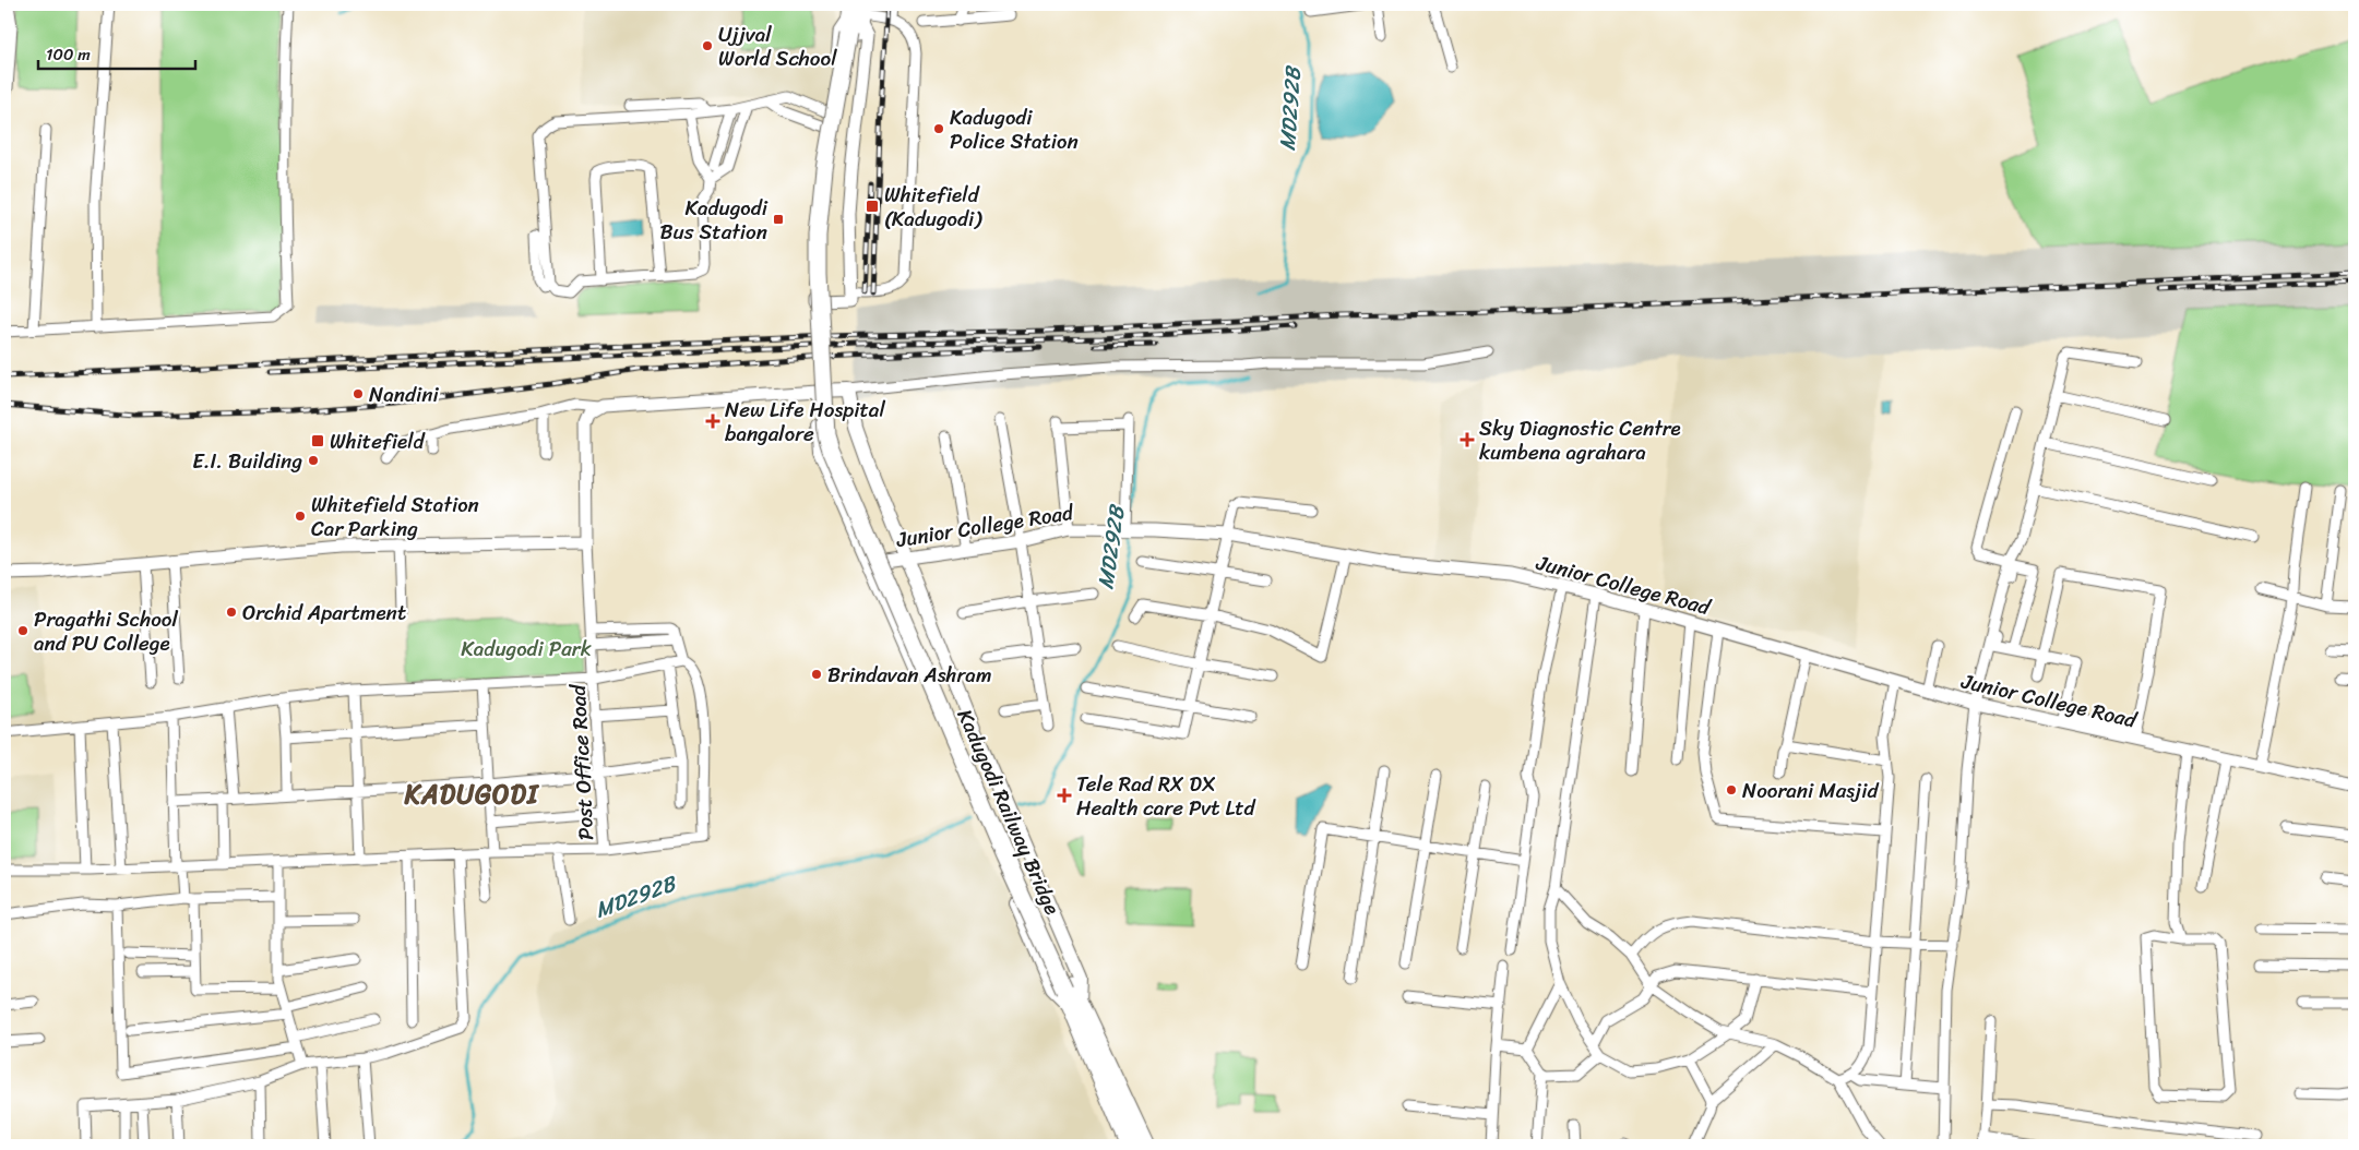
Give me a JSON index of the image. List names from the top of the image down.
{
  "streets": {
    "main road": ["Kadugodi Railway Bridge"],
    "street": ["Junior College Road", "Post Office Road"]
  },
  "districts": ["KADUGODI"],
  "water": ["MD292B"],
  "parks": ["Kadugodi Park"],
  "places": {
    "other": [
      "Ujjval World School",
      "Kadugodi Police Station",
      "Nandini",
      "E.I. Building",
      "Whitefield Station Car Parking",
      "Orchid Apartment",
      "Pragathi School and PU College",
      "Brindavan Ashram",
      "Noorani Masjid"
    ],
    "transit": ["Whitefield (Kadugodi)", "Kadugodi Bus Station", "Whitefield"],
    "health": ["New Life Hospital bangalore", "Sky Diagnostic Centre kumbena agrahara", "Tele Rad RX DX Health care Pvt Ltd"]
  },
  "scale_bar": "100 m"
}
